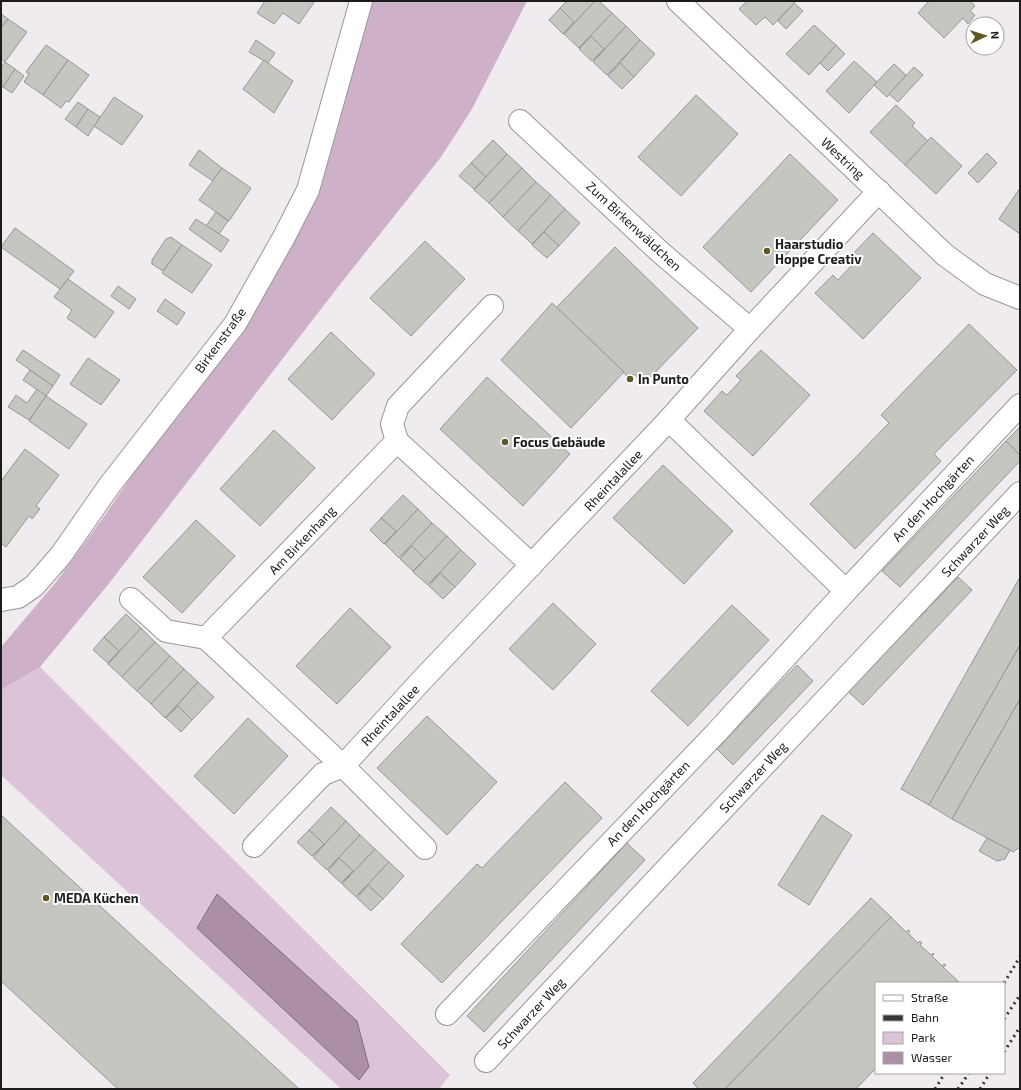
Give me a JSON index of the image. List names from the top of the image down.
{
  "streets": {
    "street": [
      "Westring",
      "Zum Birkenwäldchen",
      "Birkenstraße",
      "Rheintalallee",
      "An den Hochgärten",
      "Am Birkenhang",
      "Schwarzer Weg"
    ]
  },
  "crossings": [
    ["Westring", "Rheintalallee"],
    ["Zum Birkenwäldchen", "Rheintalallee"]
  ],
  "places": [
    "Haarstudio Hoppe Creativ",
    "In Punto",
    "Focus Gebäude",
    "MEDA Küchen"
  ],
  "legend": [
    "Straße",
    "Bahn",
    "Park",
    "Wasser"
  ],
  "north": "right"
}
